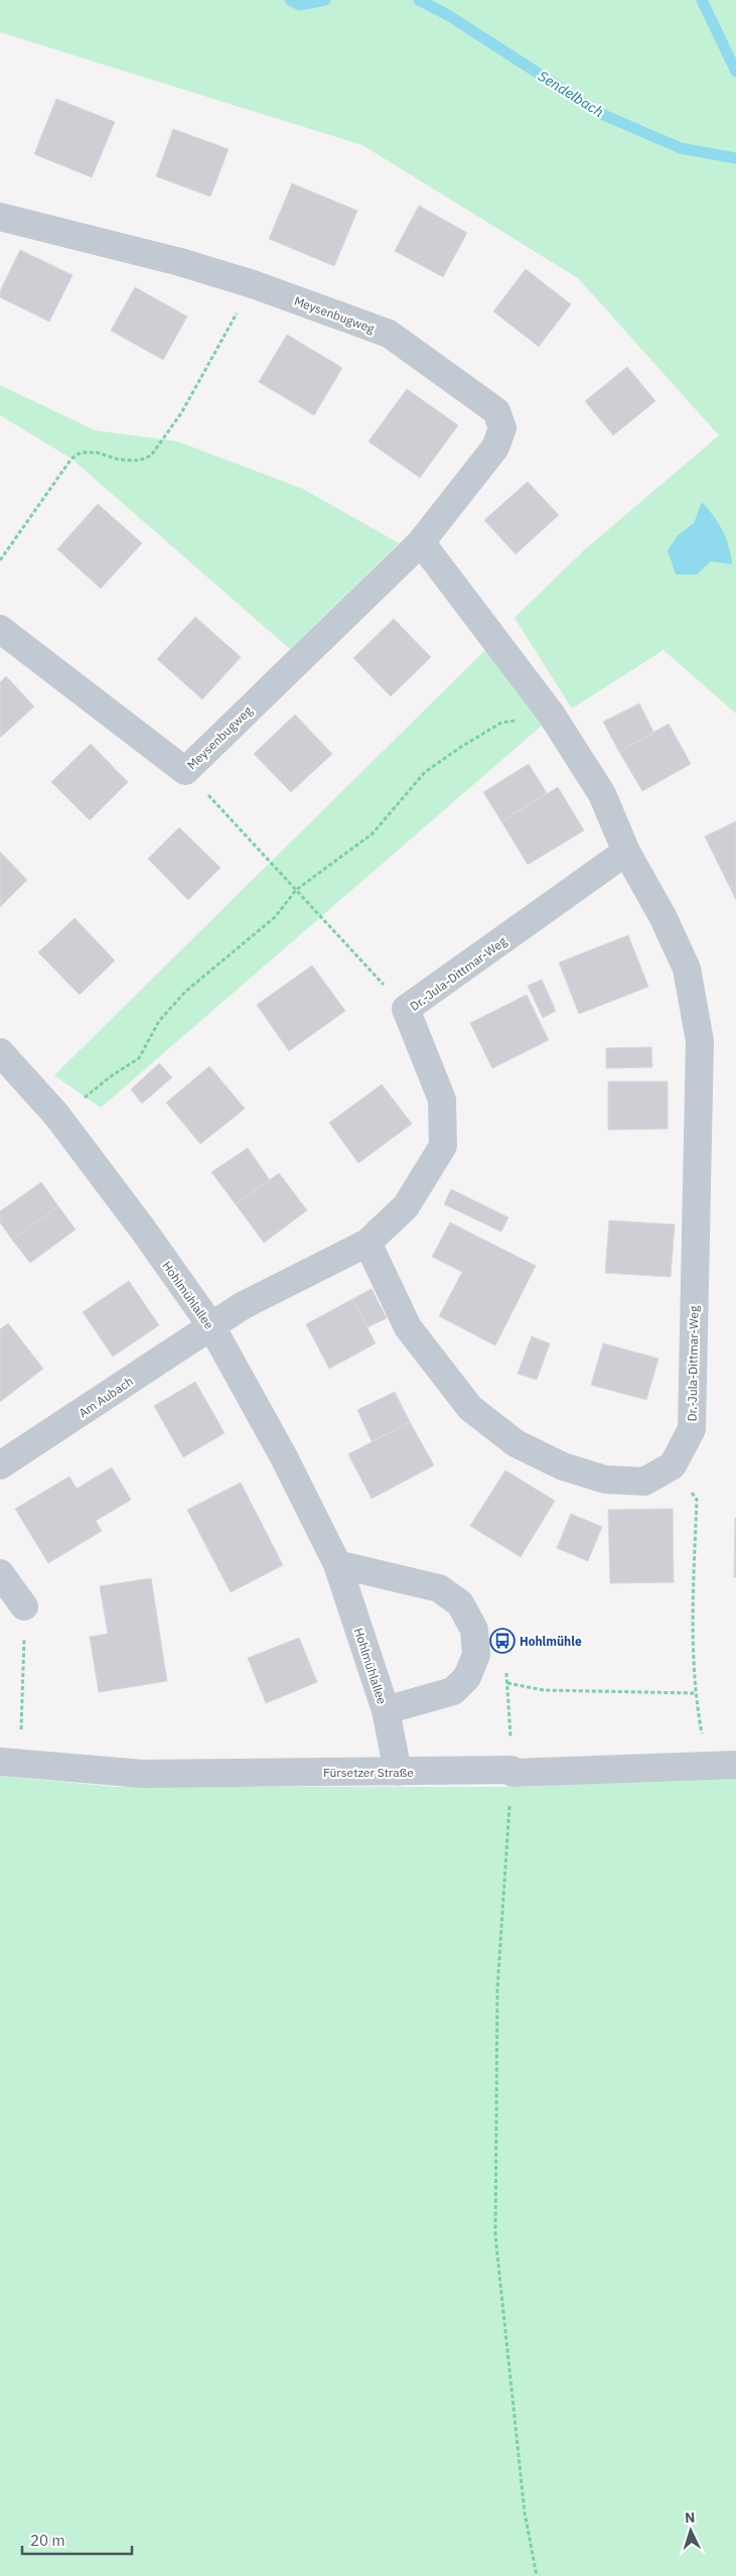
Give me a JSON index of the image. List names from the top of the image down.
{
  "streets": {
    "street": [
      "Meysenbugweg",
      "Dr.-Jula-Dittmar-Weg",
      "Hohlmühlallee",
      "Am Aubach",
      "Fürsetzer Straße"
    ]
  },
  "crossings": [
    ["Dr.-Jula-Dittmar-Weg", "Hohlmühlallee"],
    ["Dr.-Jula-Dittmar-Weg", "Am Aubach"],
    ["Hohlmühlallee", "Am Aubach"],
    ["Hohlmühlallee", "Fürsetzer Straße"]
  ],
  "water": ["Sendelbach"],
  "places": {
    "bus stop": ["Hohlmühle"]
  },
  "scale_bar": "20 m",
  "north": "top"
}
